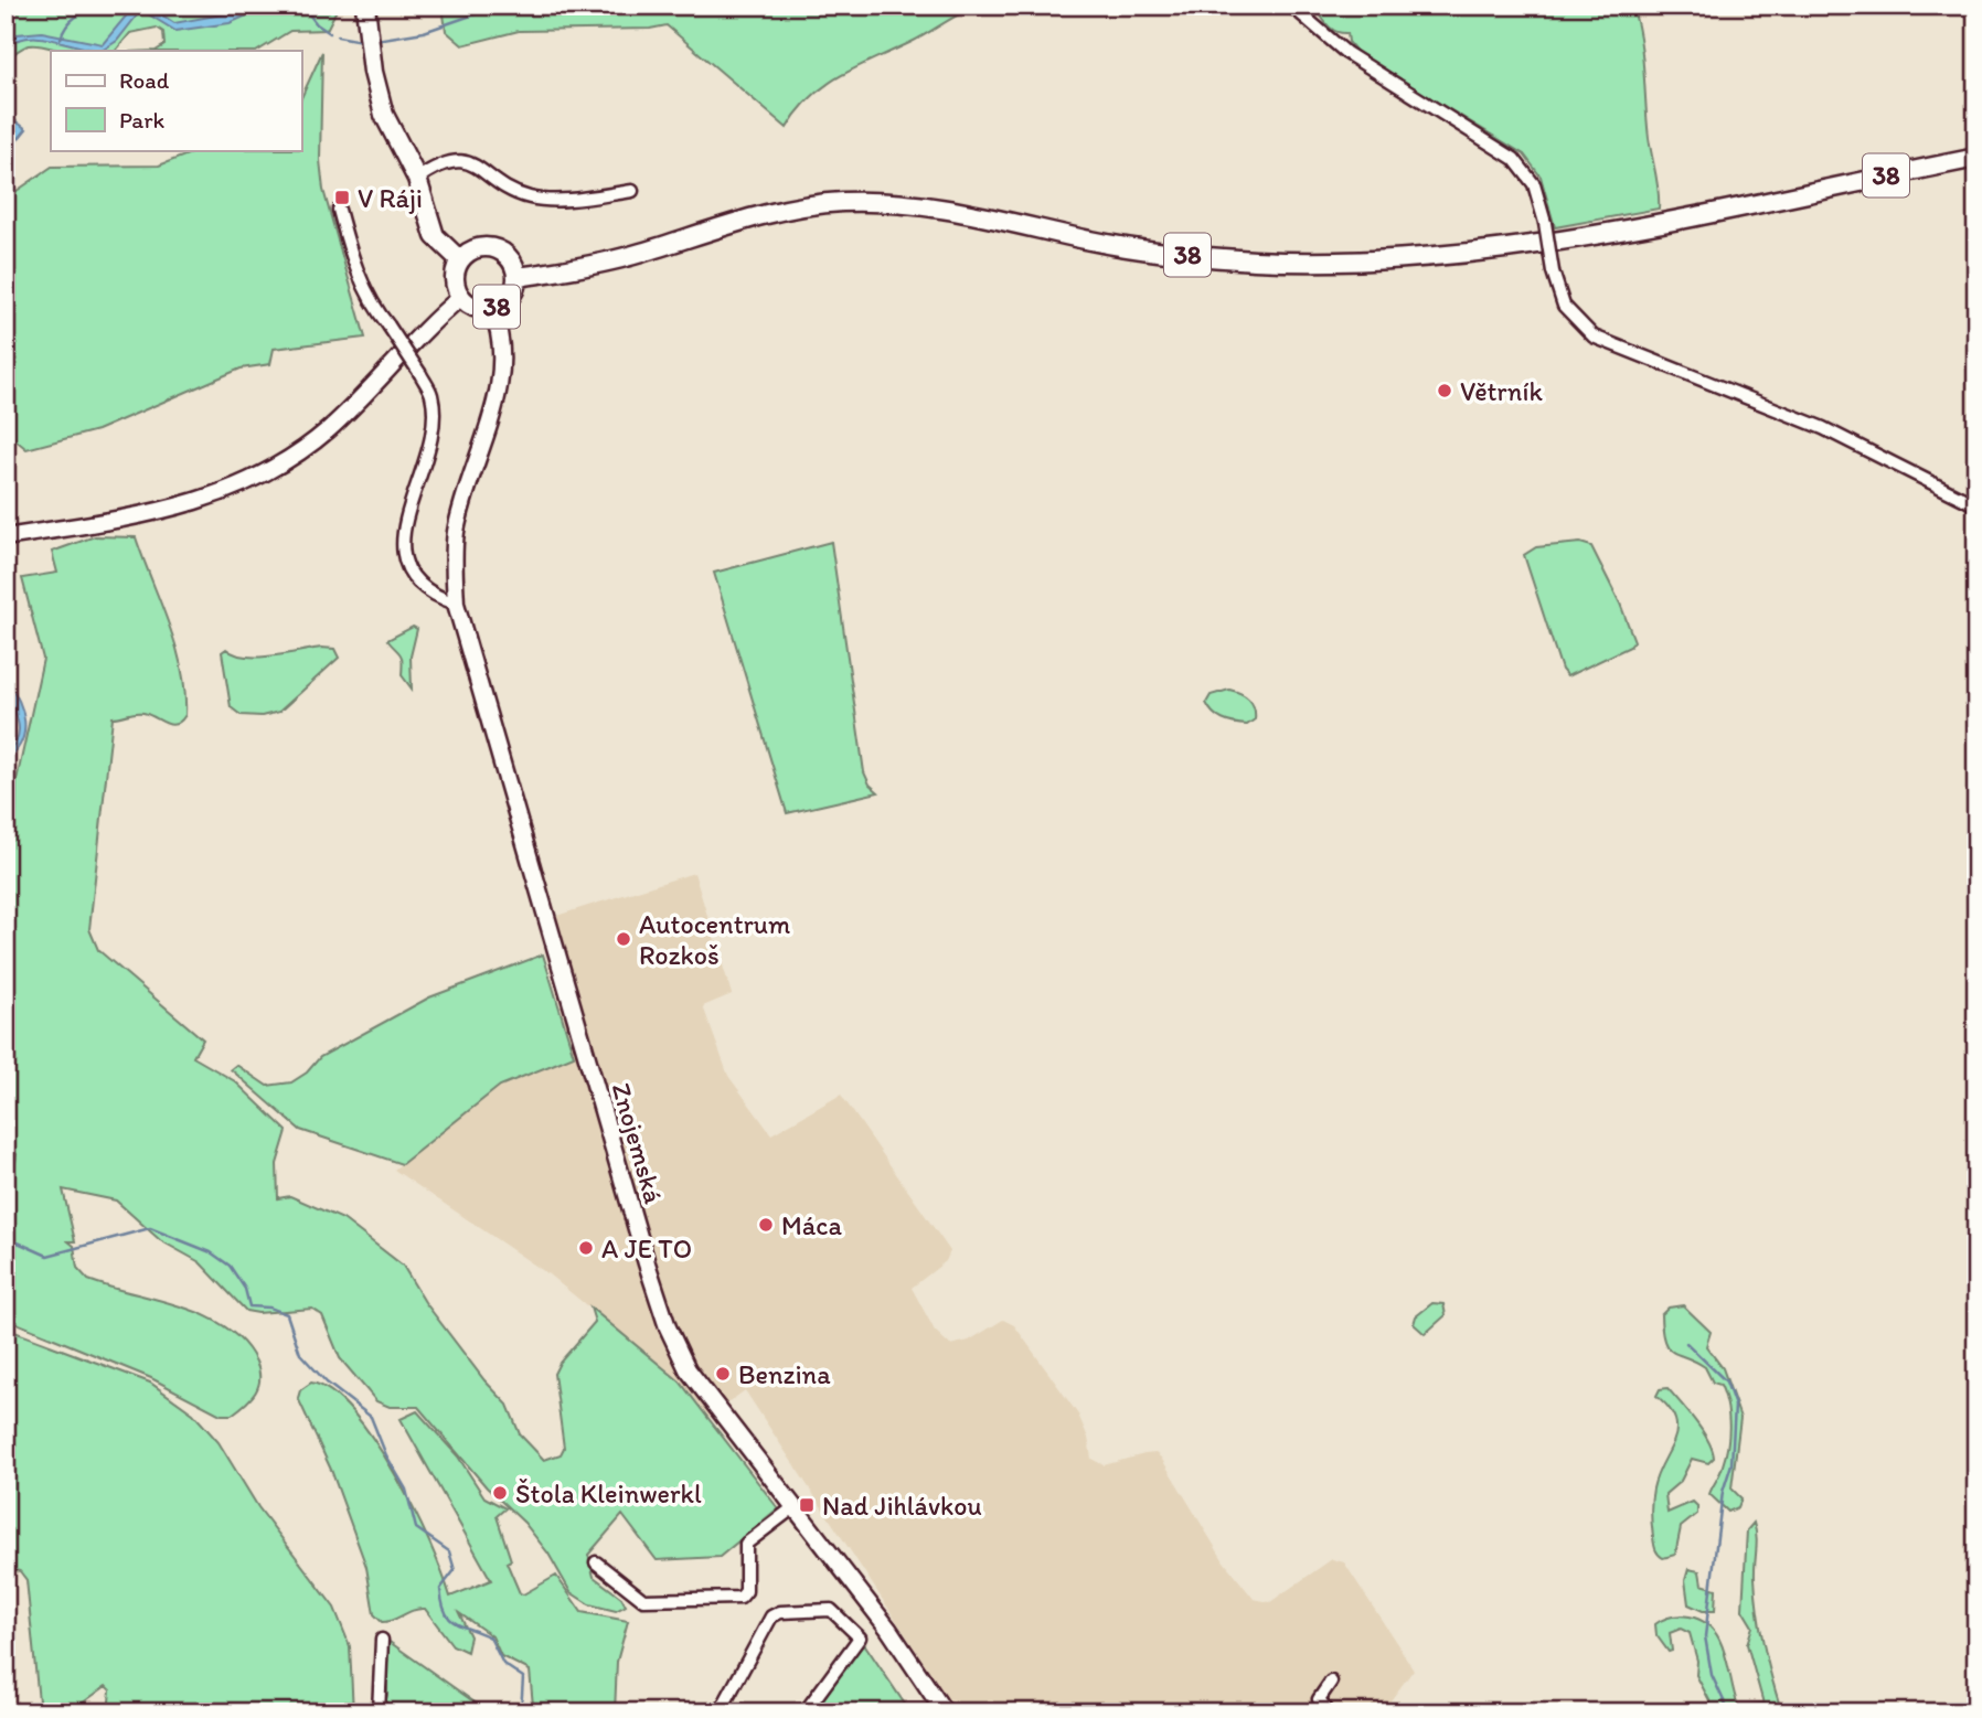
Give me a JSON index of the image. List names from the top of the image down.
{
  "streets": {
    "main road": ["38", "Znojemská"]
  },
  "crossings": [
    ["38", "Znojemská"]
  ],
  "places": {
    "transit": ["V Ráji", "Nad Jihlávkou"],
    "other": [
      "Větrník",
      "Autocentrum Rozkoš",
      "Máca",
      "A JE TO",
      "Benzina",
      "Štola Kleinwerkl"
    ]
  },
  "legend": ["Road", "Park"]
}
